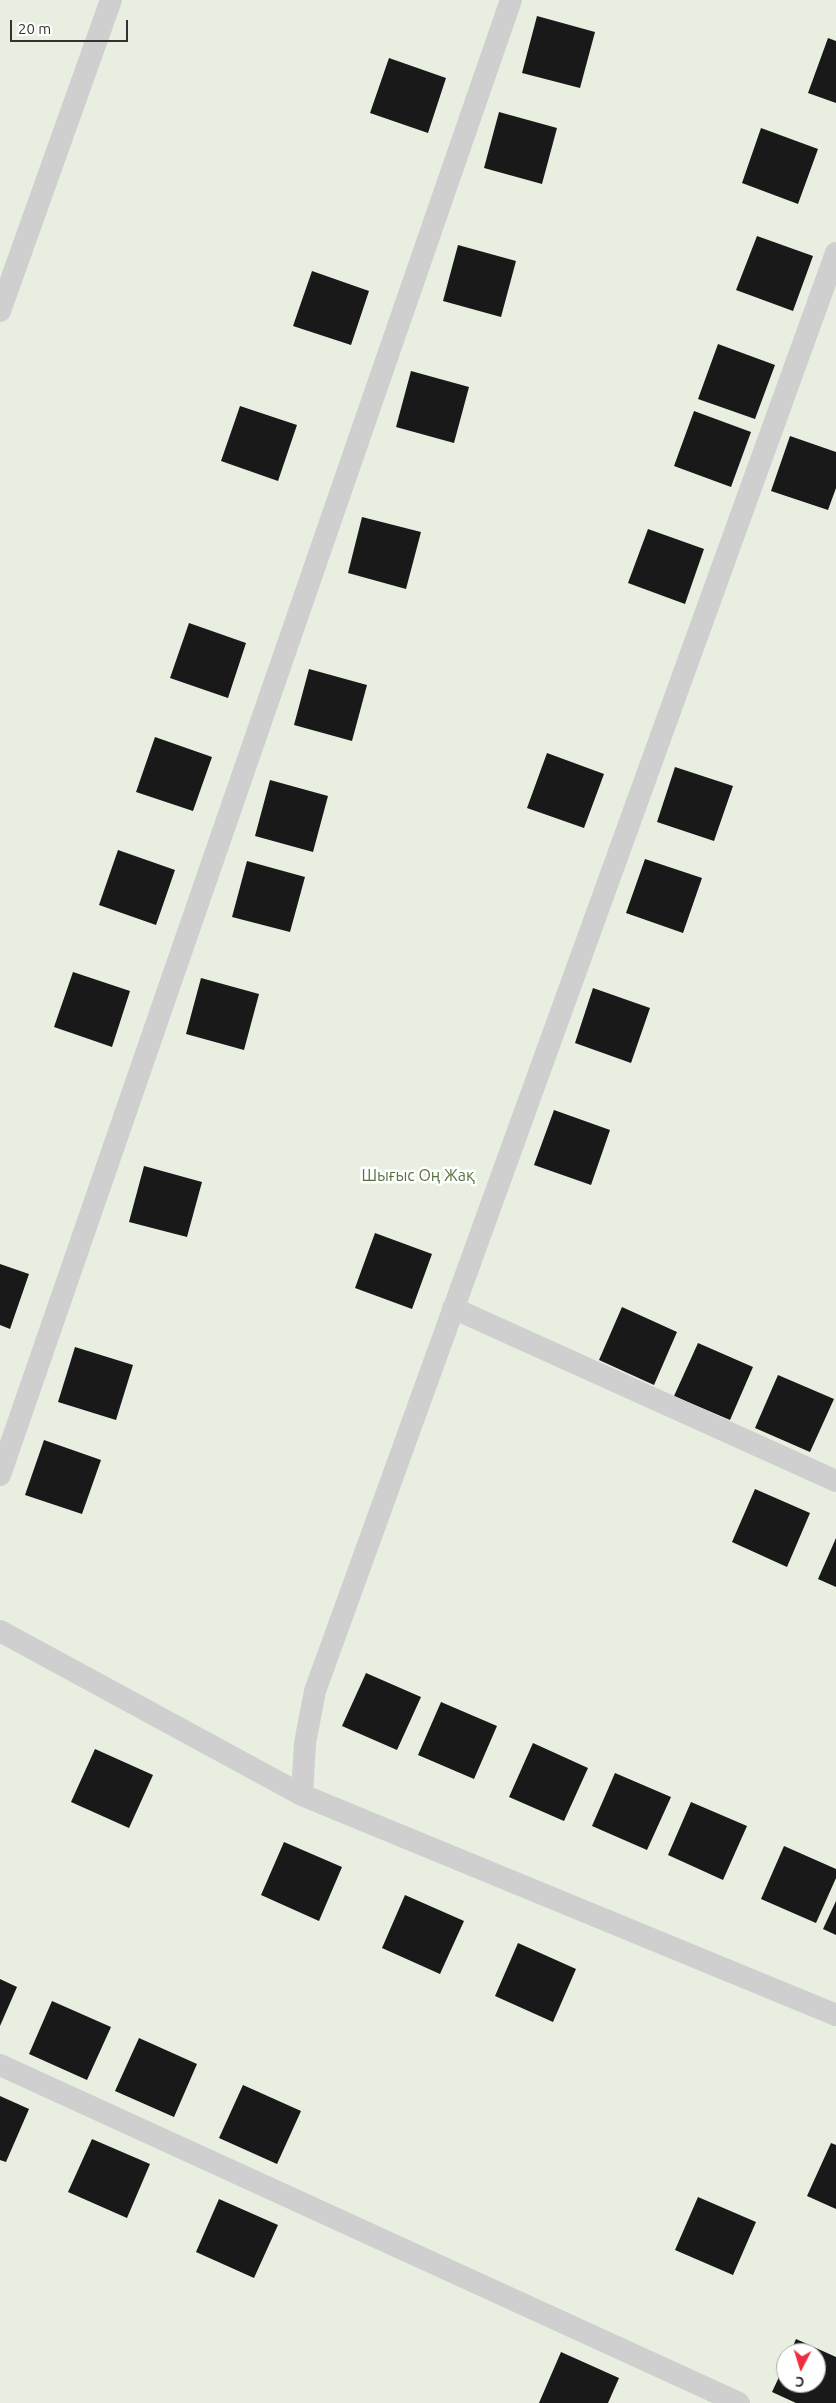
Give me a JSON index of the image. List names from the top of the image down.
{
  "parks": ["Шығыс Оң Жақ"],
  "scale_bar": "20 m",
  "north": "bottom"
}
